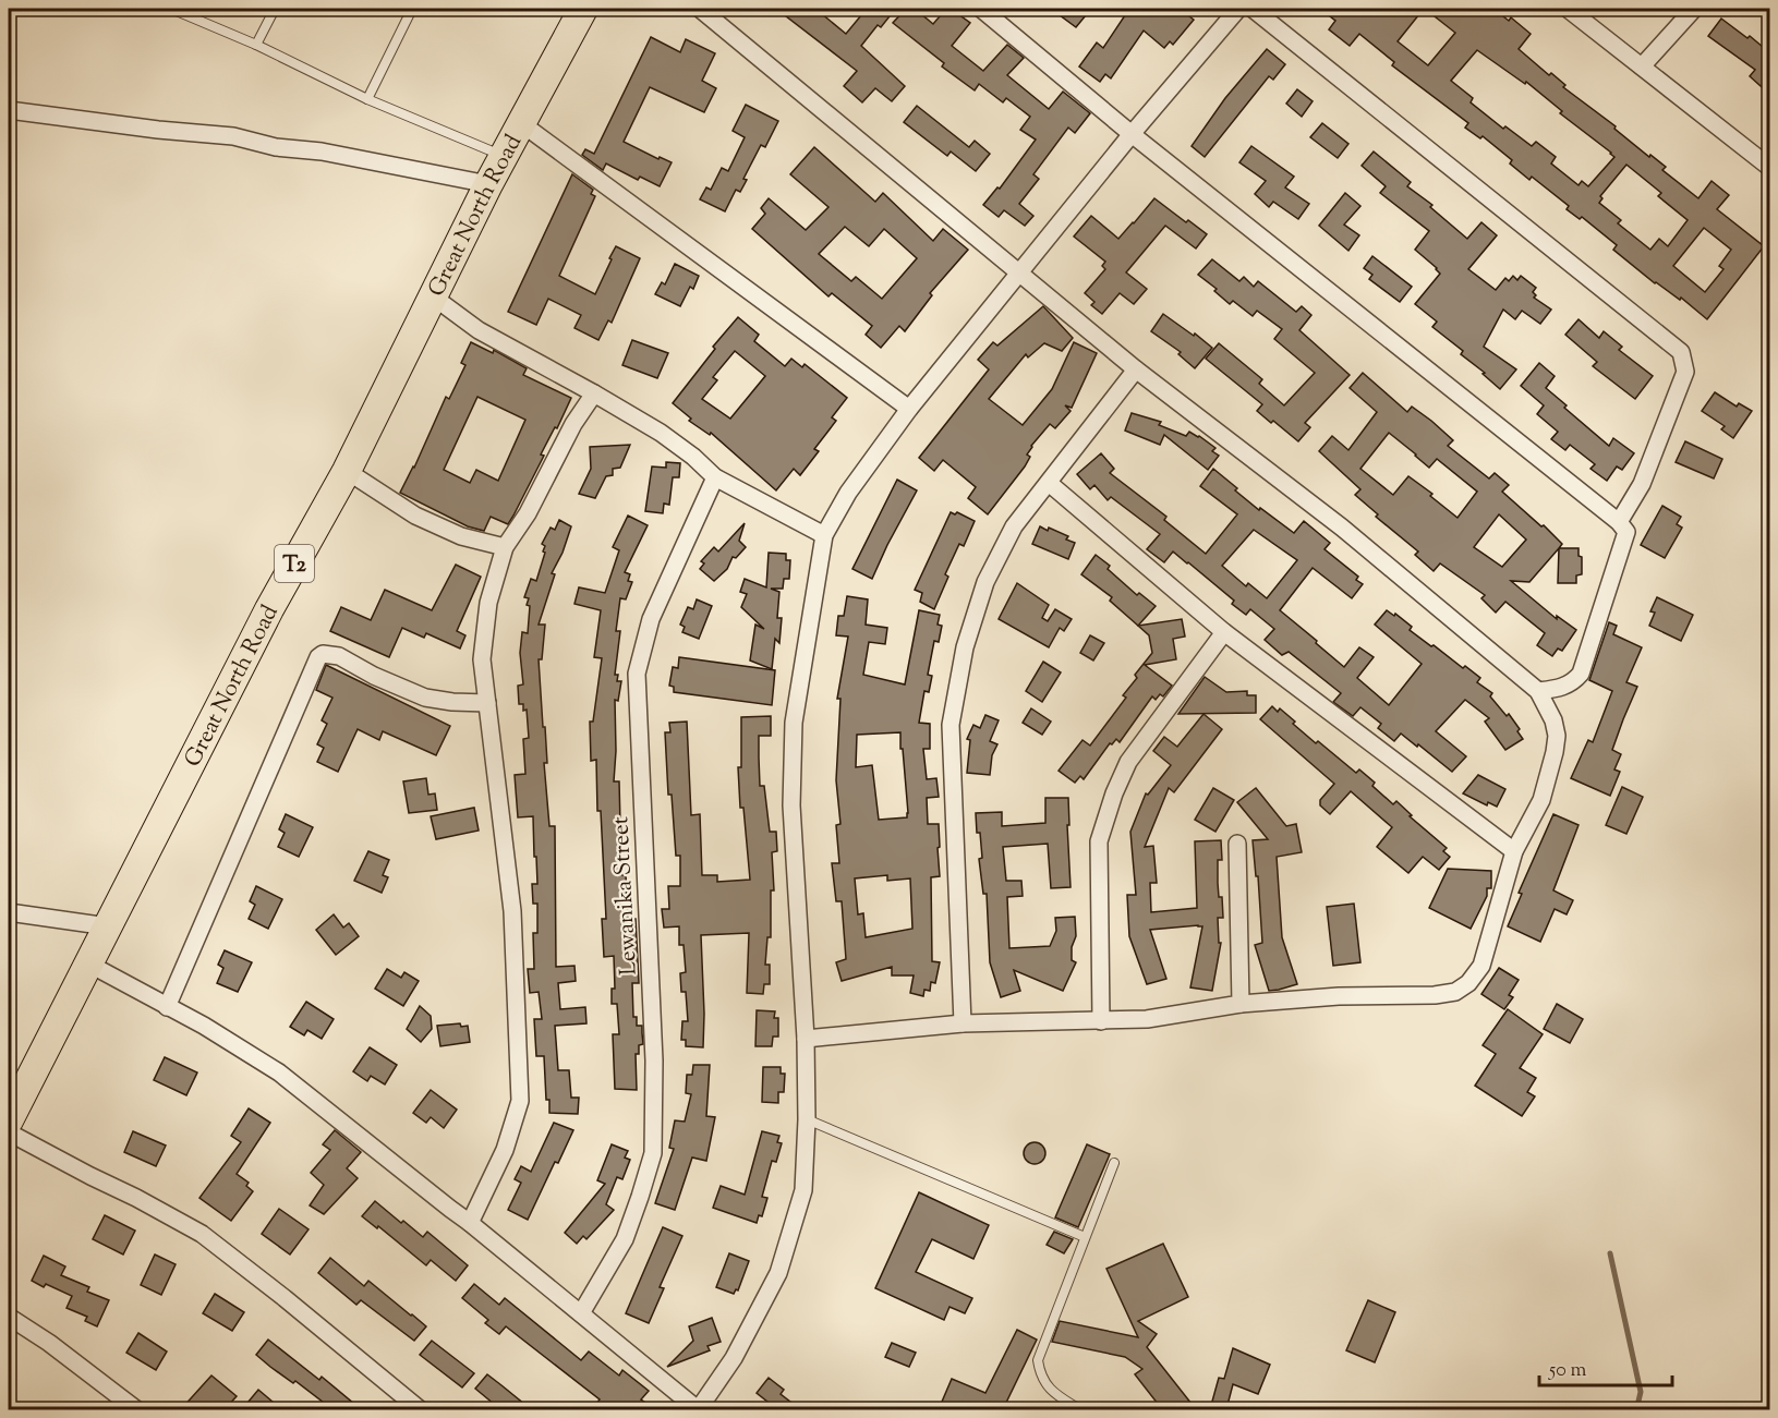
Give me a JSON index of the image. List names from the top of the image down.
{
  "streets": {
    "highway": ["Great North Road", "T2"],
    "street": ["Lewanika Street"]
  },
  "scale_bar": "50 m"
}
